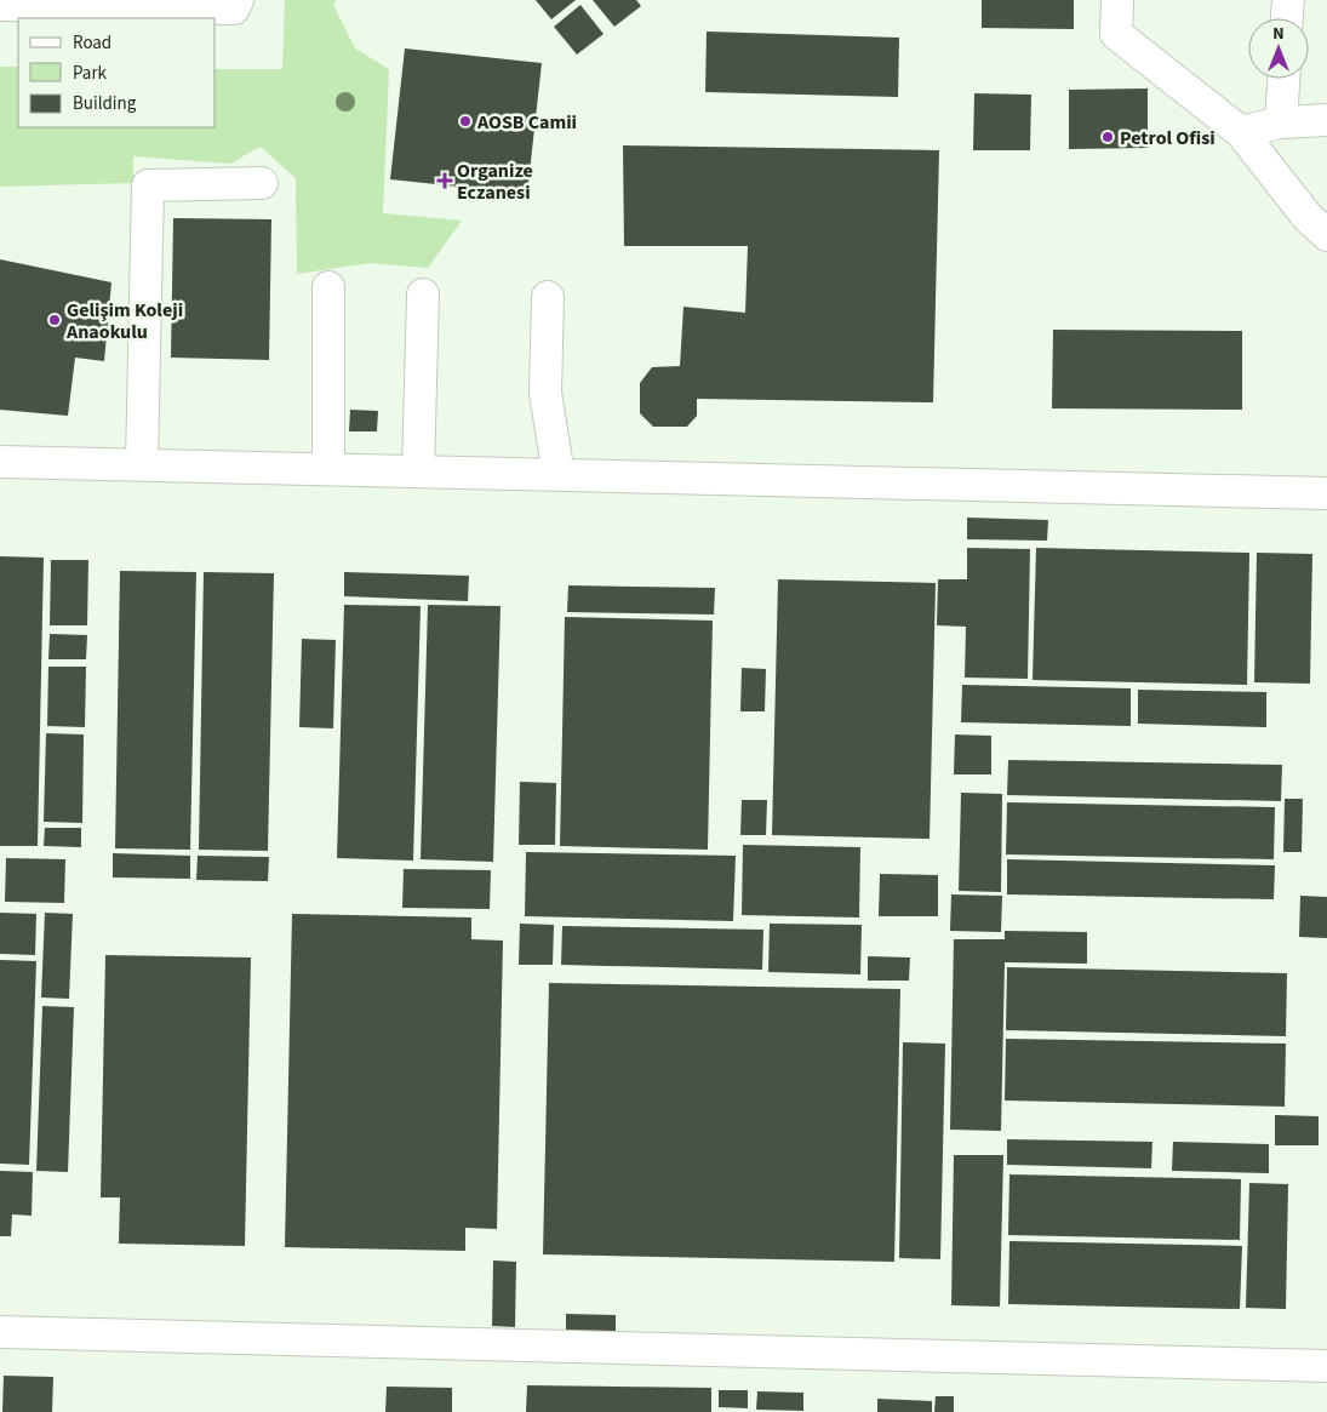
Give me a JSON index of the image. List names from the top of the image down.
{
  "places": {
    "other": ["AOSB Camii", "Petrol Ofisi", "Gelişim Koleji Anaokulu"],
    "health": ["Organize Eczanesi"]
  },
  "legend": ["Road", "Park", "Building"],
  "north": "top"
}
